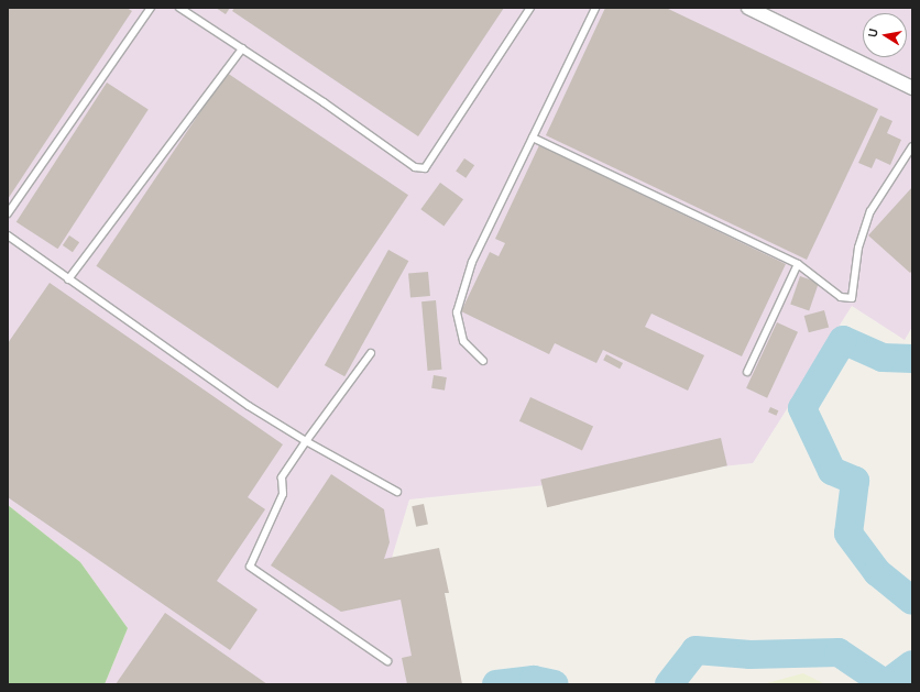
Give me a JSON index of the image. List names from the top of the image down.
{
  "north": "left"
}
